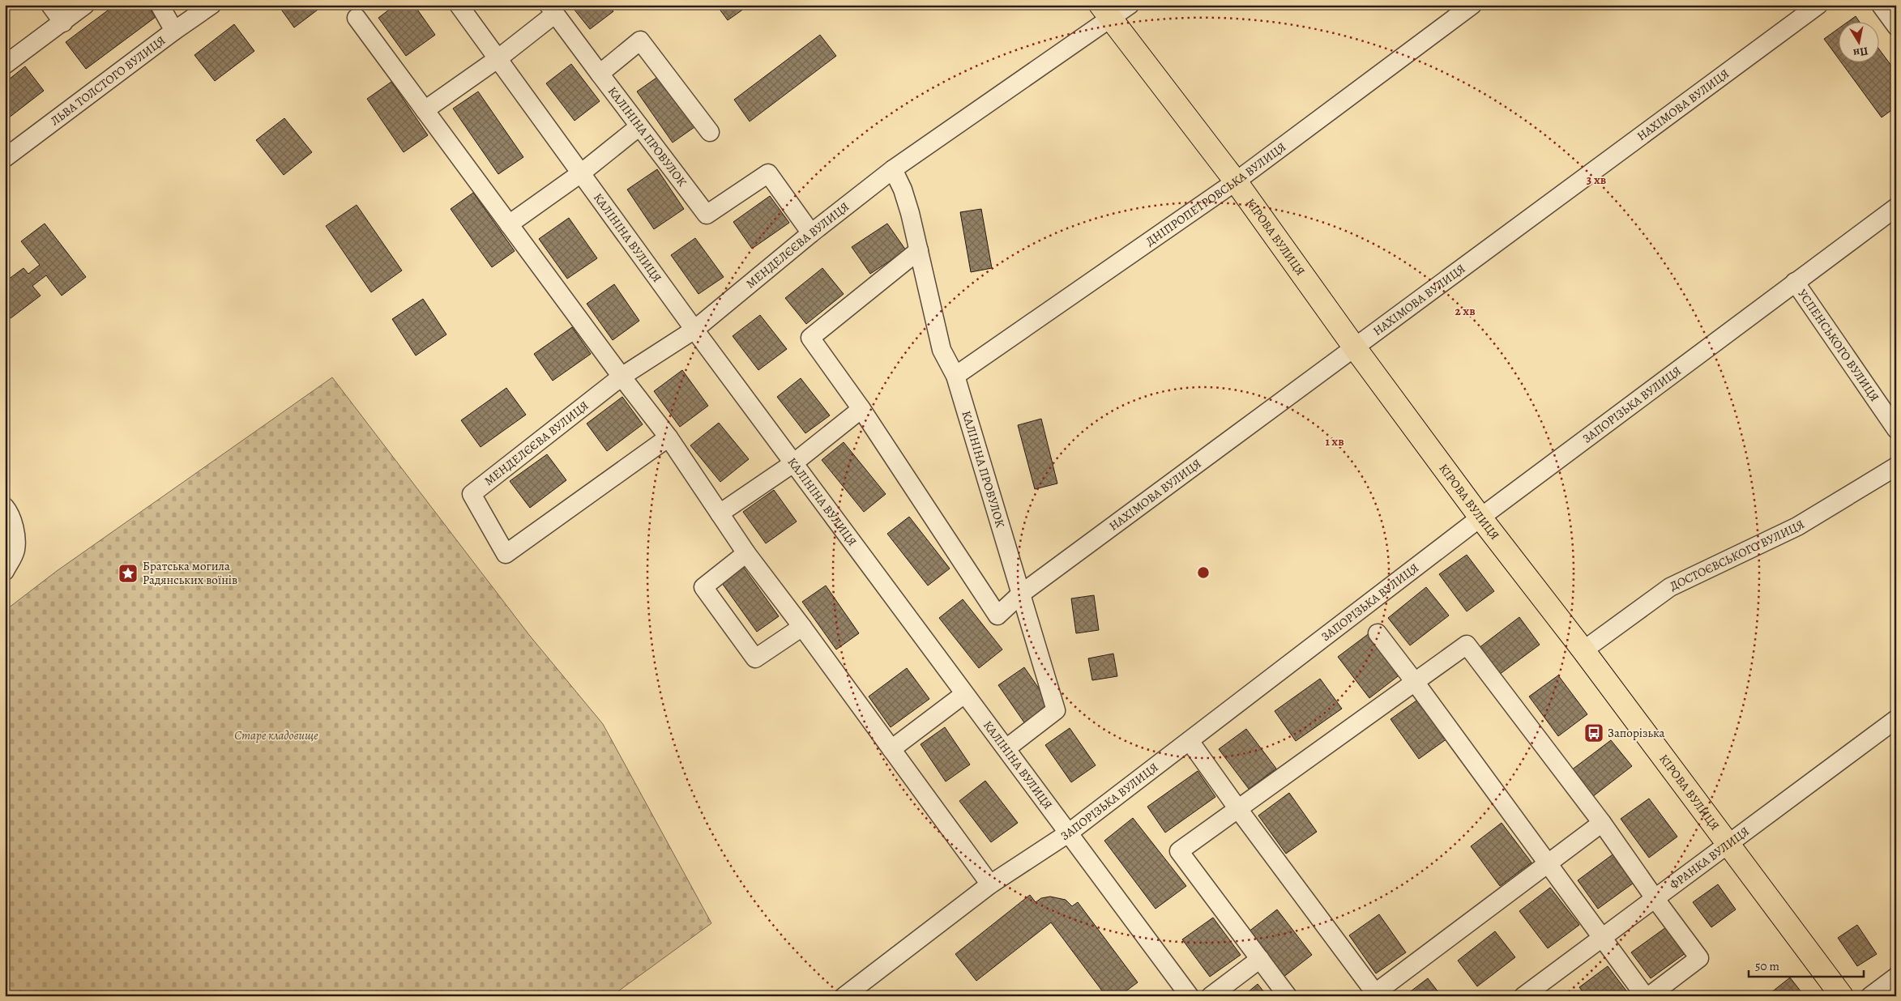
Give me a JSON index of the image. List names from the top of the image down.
{
  "streets": {
    "main road": ["КІРОВА ВУЛИЦЯ"],
    "street": [
      "ЛЬВА ТОЛСТОГО ВУЛИЦЯ",
      "НАХІМОВА ВУЛИЦЯ",
      "КАЛІНІНА ПРОВУЛОК",
      "ДНІПРОПЕТРОВСЬКА ВУЛИЦЯ",
      "КАЛІНІНА ВУЛИЦЯ",
      "МЕНДЕЛЄЄВА ВУЛИЦЯ",
      "УСПЕНСЬКОГО ВУЛИЦЯ",
      "ЗАПОРІЗЬКА ВУЛИЦЯ",
      "ДОСТОЄВСЬКОГО ВУЛИЦЯ",
      "ФРАНКА ВУЛИЦЯ"
    ]
  },
  "crossings": [
    ["НАХІМОВА ВУЛИЦЯ", "КАЛІНІНА ПРОВУЛОК"],
    ["НАХІМОВА ВУЛИЦЯ", "КІРОВА ВУЛИЦЯ"],
    ["КАЛІНІНА ПРОВУЛОК", "ДНІПРОПЕТРОВСЬКА ВУЛИЦЯ"],
    ["КАЛІНІНА ПРОВУЛОК", "КАЛІНІНА ВУЛИЦЯ"],
    ["КАЛІНІНА ПРОВУЛОК", "МЕНДЕЛЄЄВА ВУЛИЦЯ"],
    ["ДНІПРОПЕТРОВСЬКА ВУЛИЦЯ", "КІРОВА ВУЛИЦЯ"],
    ["КАЛІНІНА ВУЛИЦЯ", "МЕНДЕЛЄЄВА ВУЛИЦЯ"],
    ["КАЛІНІНА ВУЛИЦЯ", "ЗАПОРІЗЬКА ВУЛИЦЯ"],
    ["КІРОВА ВУЛИЦЯ", "МЕНДЕЛЄЄВА ВУЛИЦЯ"],
    ["КІРОВА ВУЛИЦЯ", "ЗАПОРІЗЬКА ВУЛИЦЯ"],
    ["КІРОВА ВУЛИЦЯ", "ДОСТОЄВСЬКОГО ВУЛИЦЯ"],
    ["КІРОВА ВУЛИЦЯ", "ФРАНКА ВУЛИЦЯ"],
    ["УСПЕНСЬКОГО ВУЛИЦЯ", "ЗАПОРІЗЬКА ВУЛИЦЯ"]
  ],
  "parks": ["Старе кладовище"],
  "places": {
    "place": ["Братська могила Радянських воїнів"],
    "bus stop": ["Запорізька"]
  },
  "scale_bar": "50 m",
  "north": "bottom",
  "rings": ["3 хв", "2 хв", "1 хв"]
}
